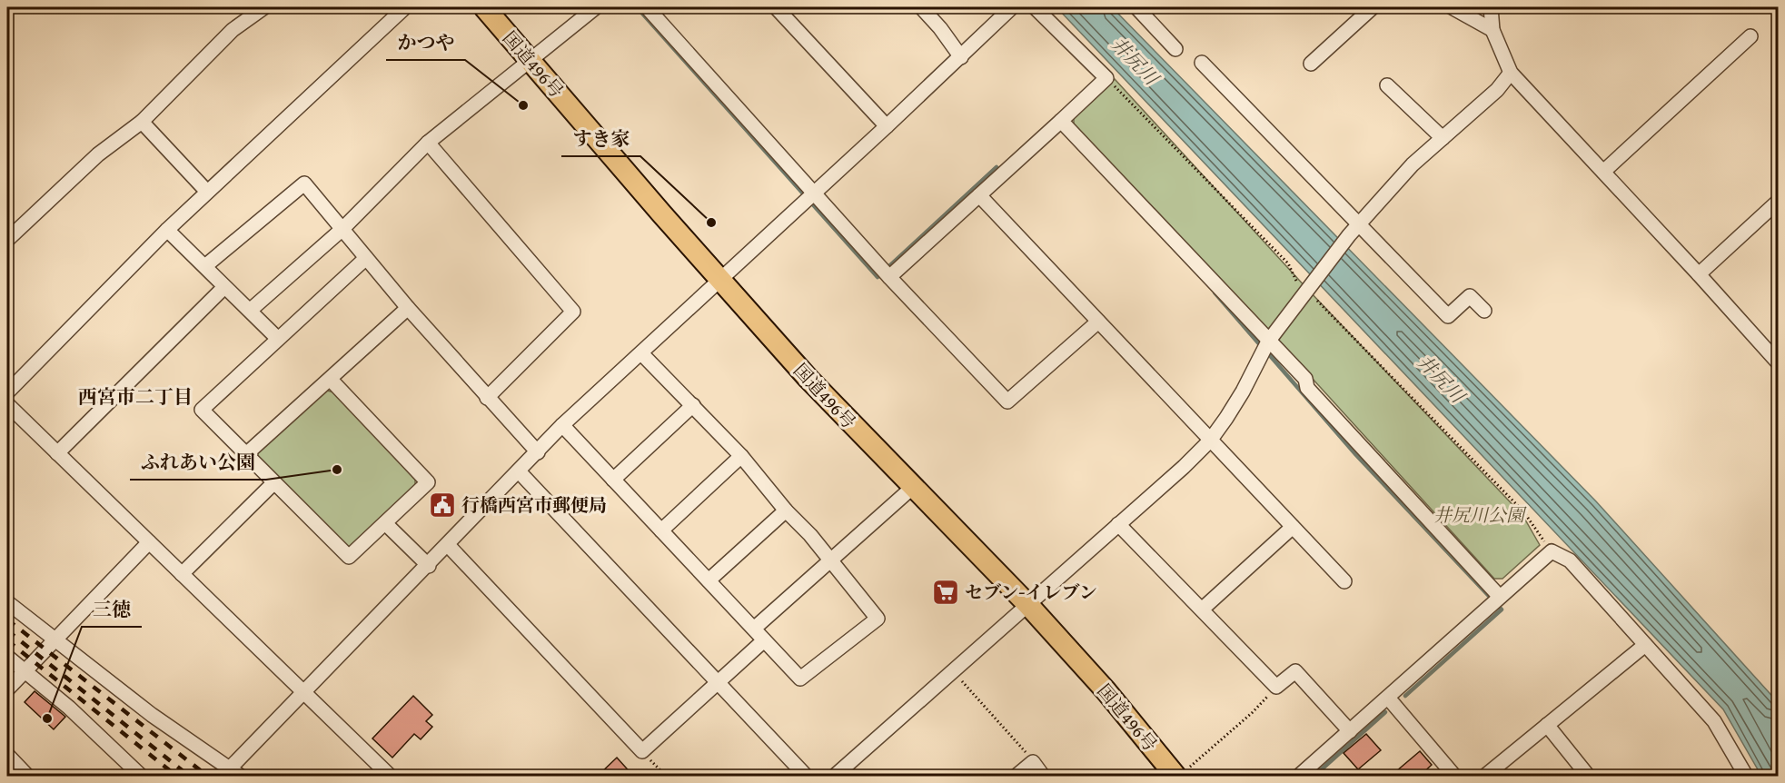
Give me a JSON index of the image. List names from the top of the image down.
{
  "streets": {
    "highway": ["国道496号"]
  },
  "districts": ["西宮市二丁目"],
  "water": ["井尻川"],
  "parks": ["井尻川公園"],
  "places": {
    "other": [
      "かつや",
      "すき家",
      "ふれあい公園",
      "三徳"
    ],
    "public building": ["行橋西宮市郵便局"],
    "supermarket": ["セブン-イレブン"]
  }
}
